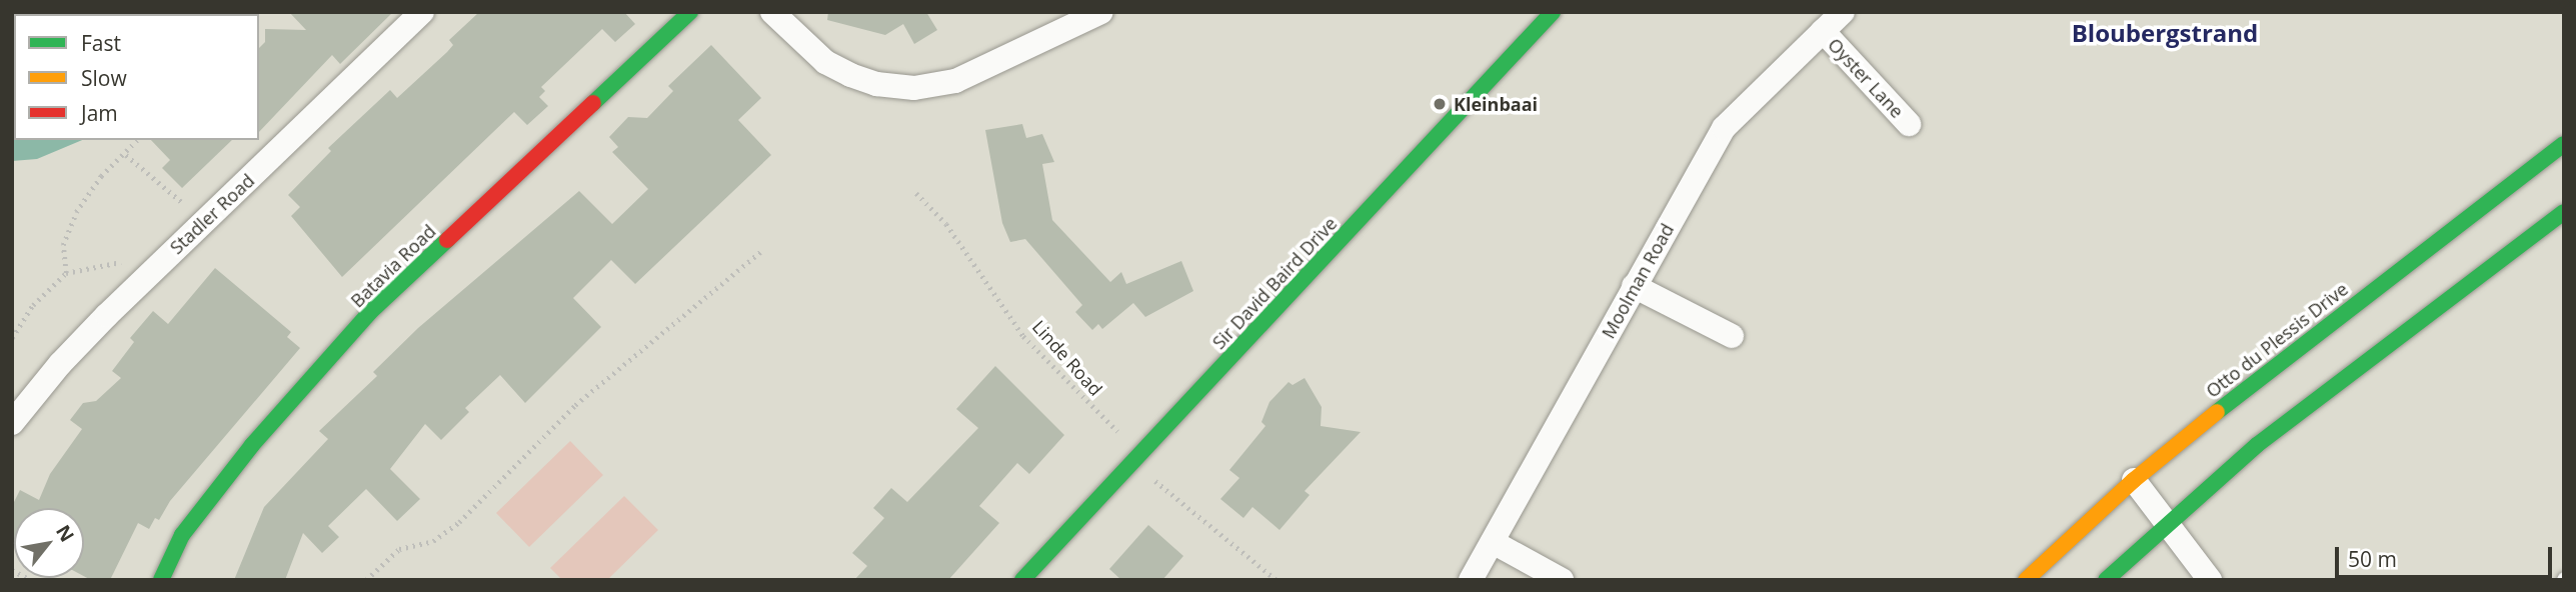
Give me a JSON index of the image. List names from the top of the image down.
{
  "streets": {
    "street": [
      "Oyster Lane",
      "Stadler Road",
      "Batavia Road",
      "Moolman Road",
      "Sir David Baird Drive",
      "Otto du Plessis Drive"
    ],
    "path": ["Linde Road"]
  },
  "crossings": [
    ["Oyster Lane", "Moolman Road"]
  ],
  "districts": ["Bloubergstrand"],
  "places": ["Kleinbaai"],
  "legend": ["Fast", "Slow", "Jam"],
  "scale_bar": "50 m",
  "north": "top right"
}
